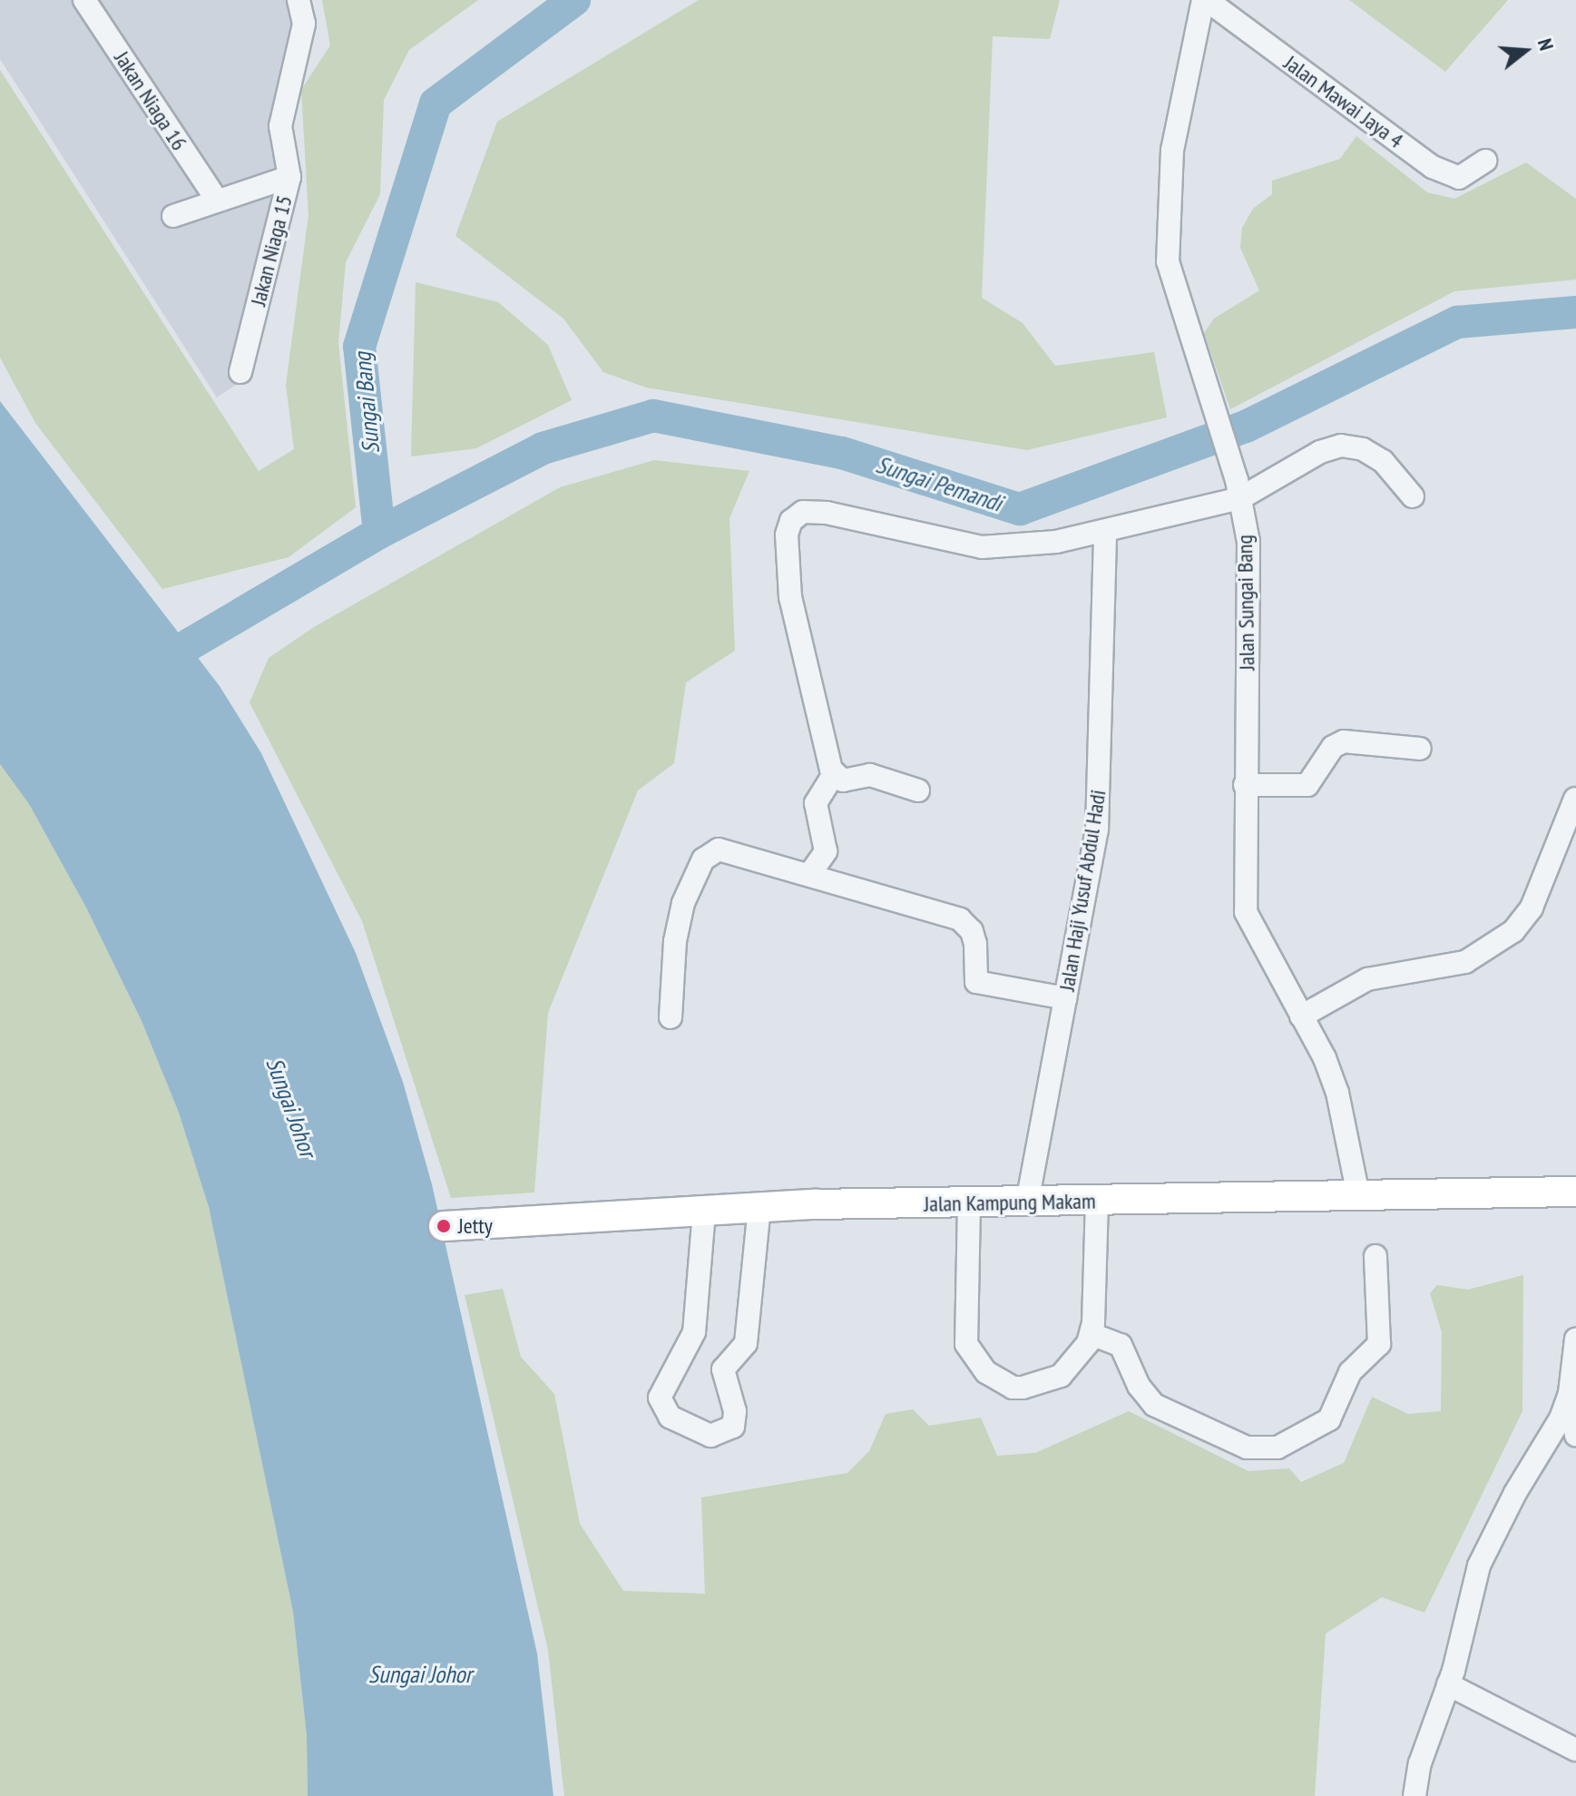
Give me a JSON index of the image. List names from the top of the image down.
{
  "streets": {
    "street": [
      "Jakan Niaga 16",
      "Jalan Mawai Jaya 4",
      "Jakan Niaga 15",
      "Jalan Sungai Bang",
      "Jalan Haji Yusuf Abdul Hadi",
      "Jalan Kampung Makam"
    ]
  },
  "crossings": [
    ["Jalan Mawai Jaya 4", "Jalan Sungai Bang"],
    ["Jalan Sungai Bang", "Jalan Kampung Makam"],
    ["Jalan Haji Yusuf Abdul Hadi", "Jalan Kampung Makam"]
  ],
  "water": ["Sungai Bang", "Sungai Pemandi", "Sungai Johor"],
  "places": ["Jetty"],
  "north": "right"
}
